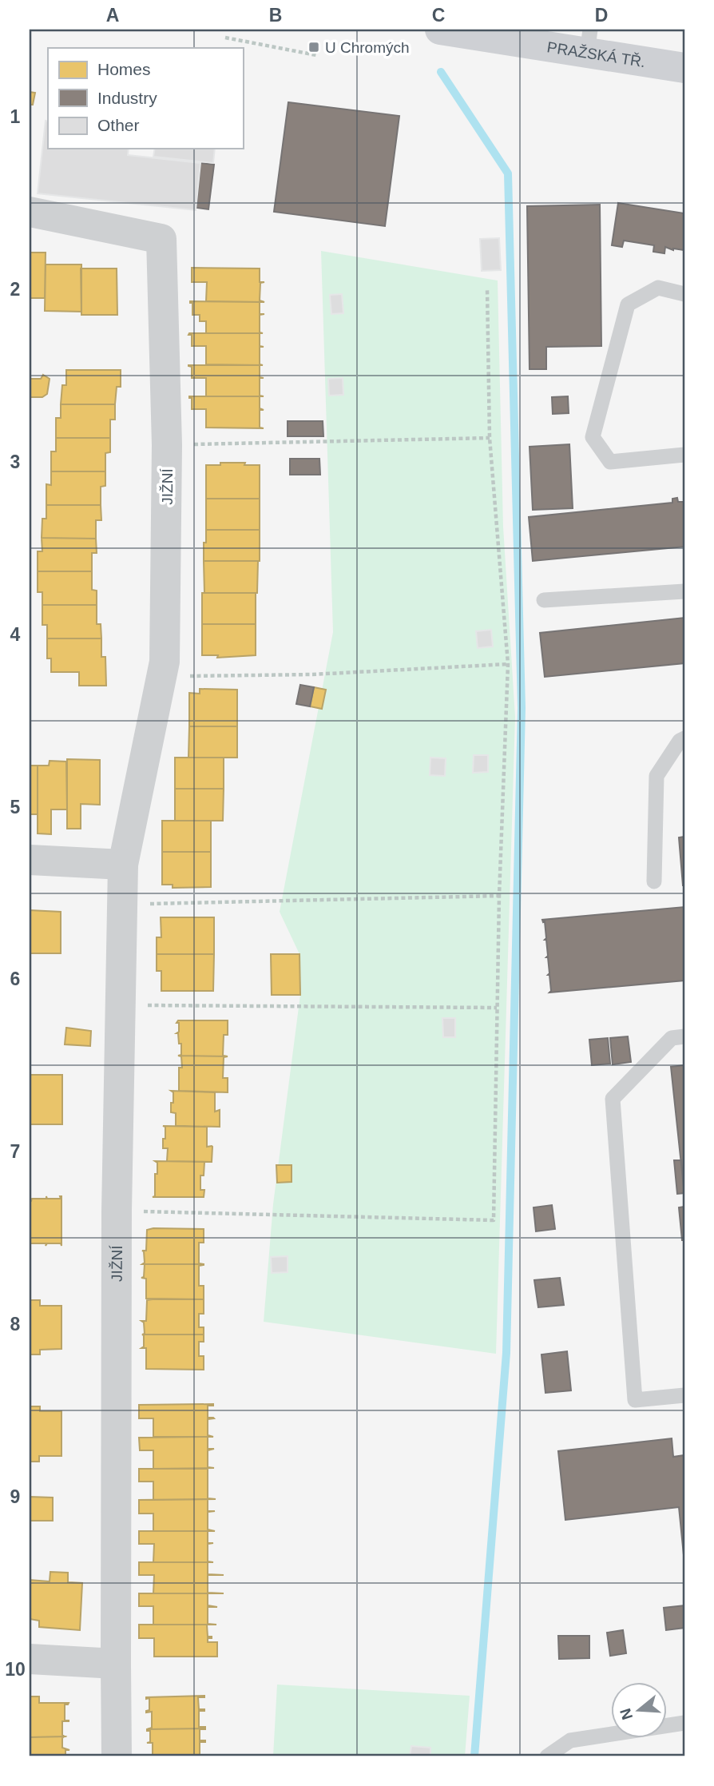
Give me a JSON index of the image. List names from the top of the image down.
{
  "streets": {
    "main road": ["PRAŽSKÁ TŘ."],
    "street": ["JIŽNÍ"]
  },
  "places": {
    "transit": ["U Chromých"]
  },
  "legend": ["Homes", "Industry", "Other"],
  "north": "left",
  "grid": {
    "columns": [
      "A",
      "B",
      "C",
      "D"
    ],
    "rows": [
      "1",
      "2",
      "3",
      "4",
      "5",
      "6",
      "7",
      "8",
      "9",
      "10"
    ]
  }
}
